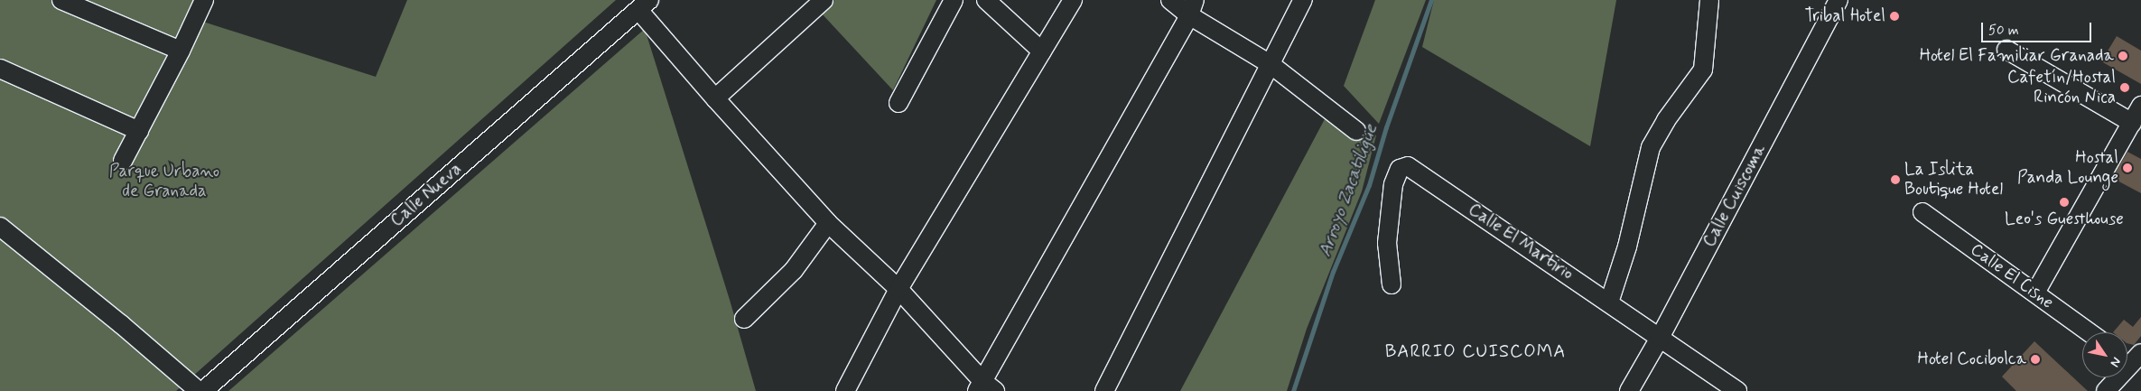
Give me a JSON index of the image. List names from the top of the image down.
{
  "streets": {
    "street": [
      "Calle Nueva",
      "Calle Cuiscoma",
      "Calle El Martirio",
      "Calle El Cisne"
    ]
  },
  "crossings": [
    ["Calle Cuiscoma", "Calle El Martirio"]
  ],
  "districts": ["BARRIO CUISCOMA"],
  "water": ["Arroyo Zacatiligüe"],
  "parks": ["Parque Urbano de Granada"],
  "places": [
    "Tribal Hotel",
    "Hotel El Familiar Granada",
    "Cafetín/Hostal Rincón Nica",
    "Hostal Panda Lounge",
    "La Islita Boutique Hotel",
    "Leo's Guesthouse",
    "Hotel Cocibolca"
  ],
  "scale_bar": "50 m",
  "north": "bottom right"
}
